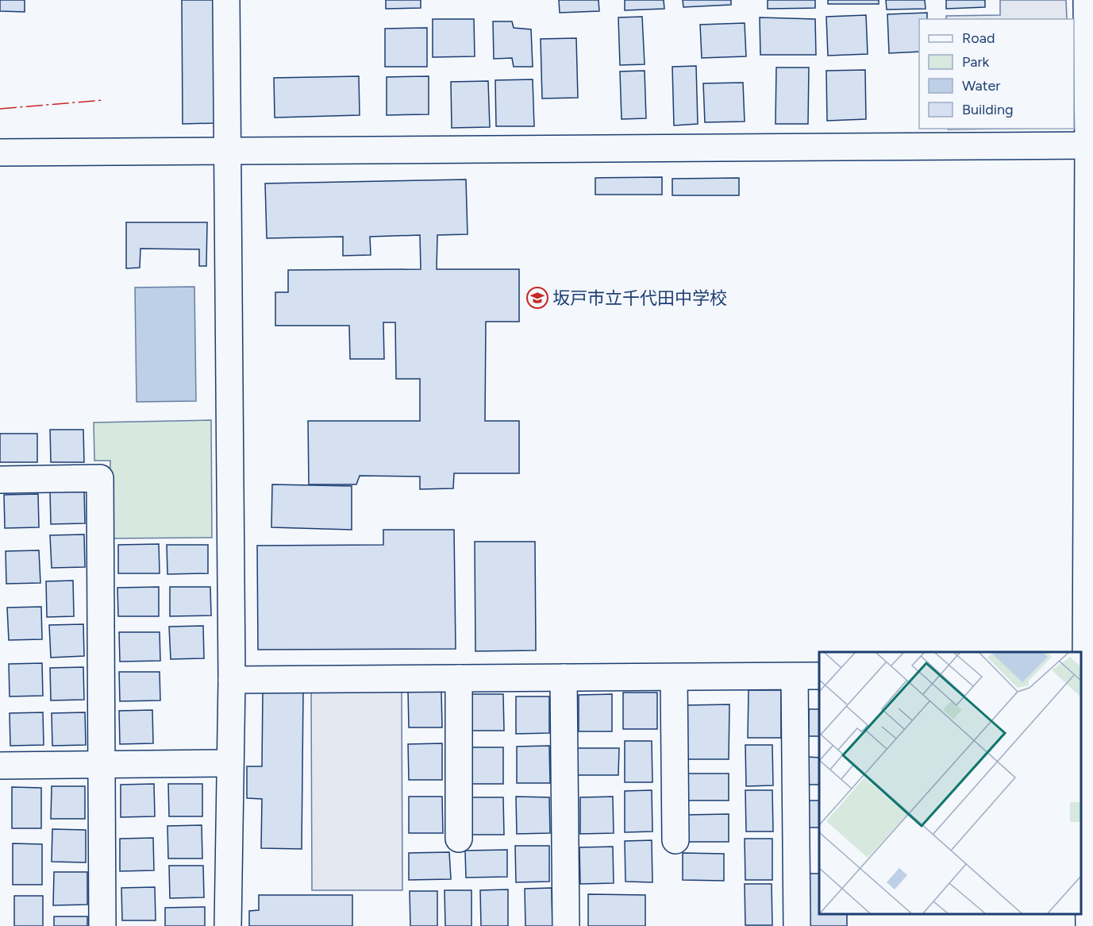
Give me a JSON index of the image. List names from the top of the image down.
{
  "places": {
    "school or university": ["坂戸市立千代田中学校"]
  },
  "legend": [
    "Road",
    "Park",
    "Water",
    "Building"
  ]
}
